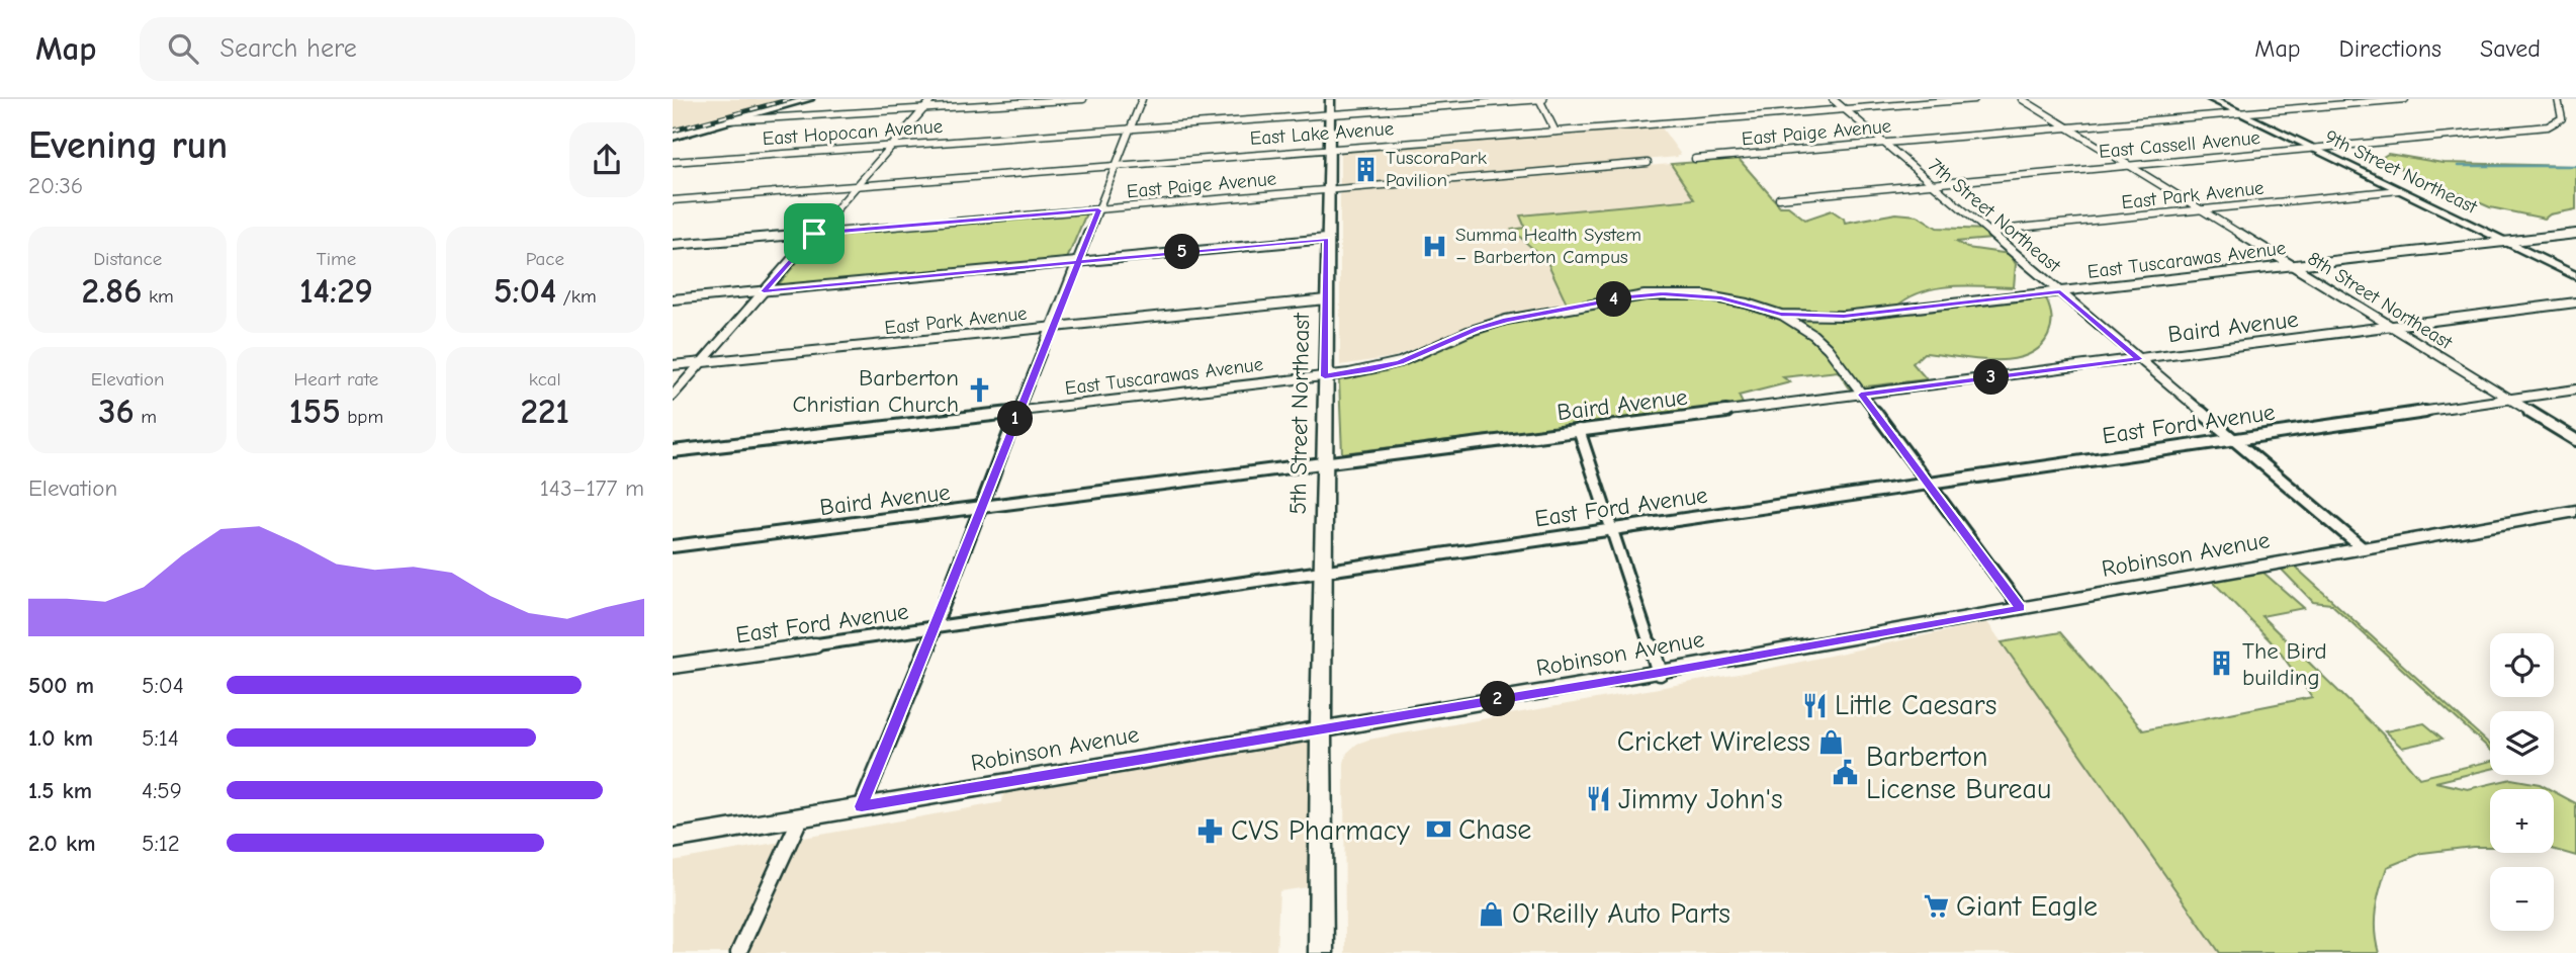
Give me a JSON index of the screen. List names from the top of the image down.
{
  "streets": {
    "main road": ["9th Street Northeast", "5th Street Northeast", "Robinson Avenue"],
    "street": [
      "East Hopocan Avenue",
      "East Paige Avenue",
      "East Lake Avenue",
      "East Cassell Avenue",
      "East Park Avenue",
      "7th Street Northeast",
      "East Tuscarawas Avenue",
      "8th Street Northeast",
      "Baird Avenue",
      "East Ford Avenue"
    ]
  },
  "crossings": [
    ["East Hopocan Avenue", "5th Street Northeast"],
    ["East Paige Avenue", "9th Street Northeast"],
    ["East Paige Avenue", "7th Street Northeast"],
    ["East Paige Avenue", "8th Street Northeast"],
    ["East Paige Avenue", "5th Street Northeast"],
    ["East Lake Avenue", "7th Street Northeast"],
    ["East Lake Avenue", "5th Street Northeast"],
    ["East Cassell Avenue", "9th Street Northeast"],
    ["East Cassell Avenue", "7th Street Northeast"],
    ["East Cassell Avenue", "8th Street Northeast"],
    ["9th Street Northeast", "East Park Avenue"],
    ["9th Street Northeast", "East Tuscarawas Avenue"],
    ["East Park Avenue", "7th Street Northeast"],
    ["East Park Avenue", "8th Street Northeast"],
    ["East Park Avenue", "5th Street Northeast"],
    ["7th Street Northeast", "East Tuscarawas Avenue"],
    ["7th Street Northeast", "Baird Avenue"],
    ["7th Street Northeast", "East Ford Avenue"],
    ["7th Street Northeast", "Robinson Avenue"],
    ["East Tuscarawas Avenue", "8th Street Northeast"],
    ["East Tuscarawas Avenue", "5th Street Northeast"],
    ["8th Street Northeast", "Baird Avenue"],
    ["8th Street Northeast", "East Ford Avenue"],
    ["Baird Avenue", "5th Street Northeast"],
    ["5th Street Northeast", "East Ford Avenue"],
    ["5th Street Northeast", "Robinson Avenue"]
  ],
  "places": {
    "building": ["TuscoraPark Pavilion", "The Bird building"],
    "hospital": ["Summa Health System – Barberton Campus"],
    "church": ["Barberton Christian Church"],
    "restaurant": ["Little Caesars", "Jimmy John's"],
    "shop": ["Cricket Wireless", "O'Reilly Auto Parts"],
    "public building": ["Barberton License Bureau"],
    "bank": ["Chase"],
    "pharmacy": ["CVS Pharmacy"],
    "supermarket": ["Giant Eagle"]
  },
  "page": {
    "header": "Map",
    "search": "Search here",
    "nav": ["Map", "Directions", "Saved"],
    "heading": ["Evening run", "20:36"],
    "stats": [
      ["Distance", "2.86 km"],
      ["Time", "14:29"],
      ["Pace", "5:04 /km"],
      ["Elevation", "36 m"],
      ["Heart rate", "155 bpm"],
      ["kcal", "221"]
    ],
    "pins": [
      "5",
      "4",
      "3",
      "1",
      "2"
    ],
    "chart": ["Elevation", "143–177 m"],
    "map_buttons": ["+", "−"],
    "list": [
      {
        "name": "500 m",
        "note": "5:04"
      },
      {
        "name": "1.0 km",
        "note": "5:14"
      },
      {
        "name": "1.5 km",
        "note": "4:59"
      },
      {
        "name": "2.0 km",
        "note": "5:12"
      }
    ]
  }
}
